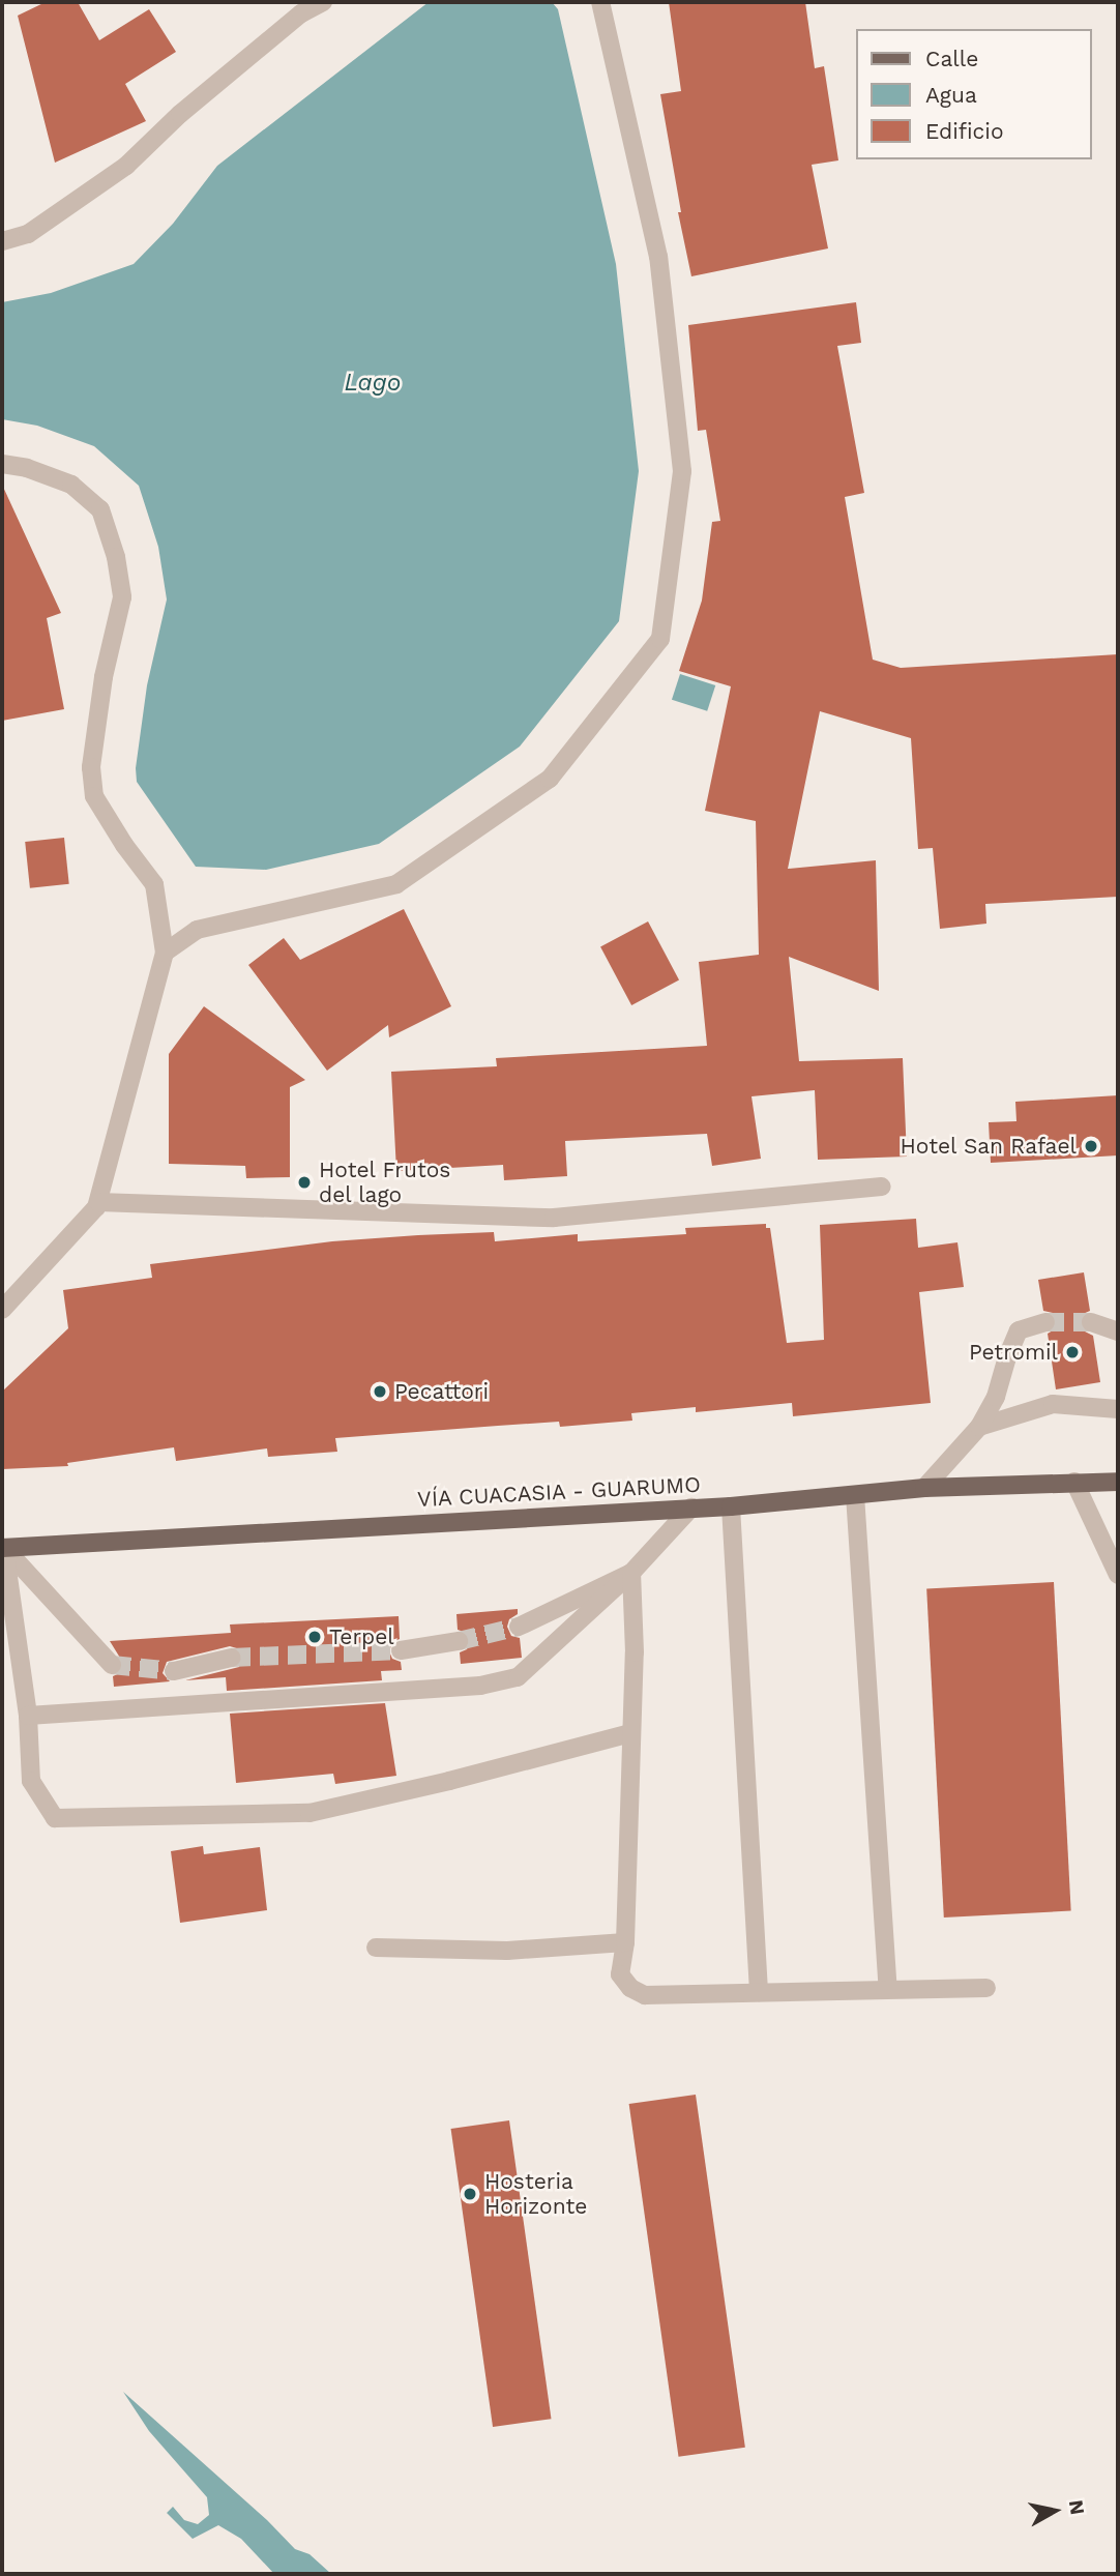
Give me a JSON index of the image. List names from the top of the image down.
{
  "streets": {
    "main road": ["VÍA CUACASIA - GUARUMO"]
  },
  "water": ["Lago"],
  "places": [
    "Hotel San Rafael",
    "Hotel Frutos del lago",
    "Petromil",
    "Pecattori",
    "Terpel",
    "Hosteria Horizonte"
  ],
  "legend": ["Calle", "Agua", "Edificio"],
  "north": "right"
}
